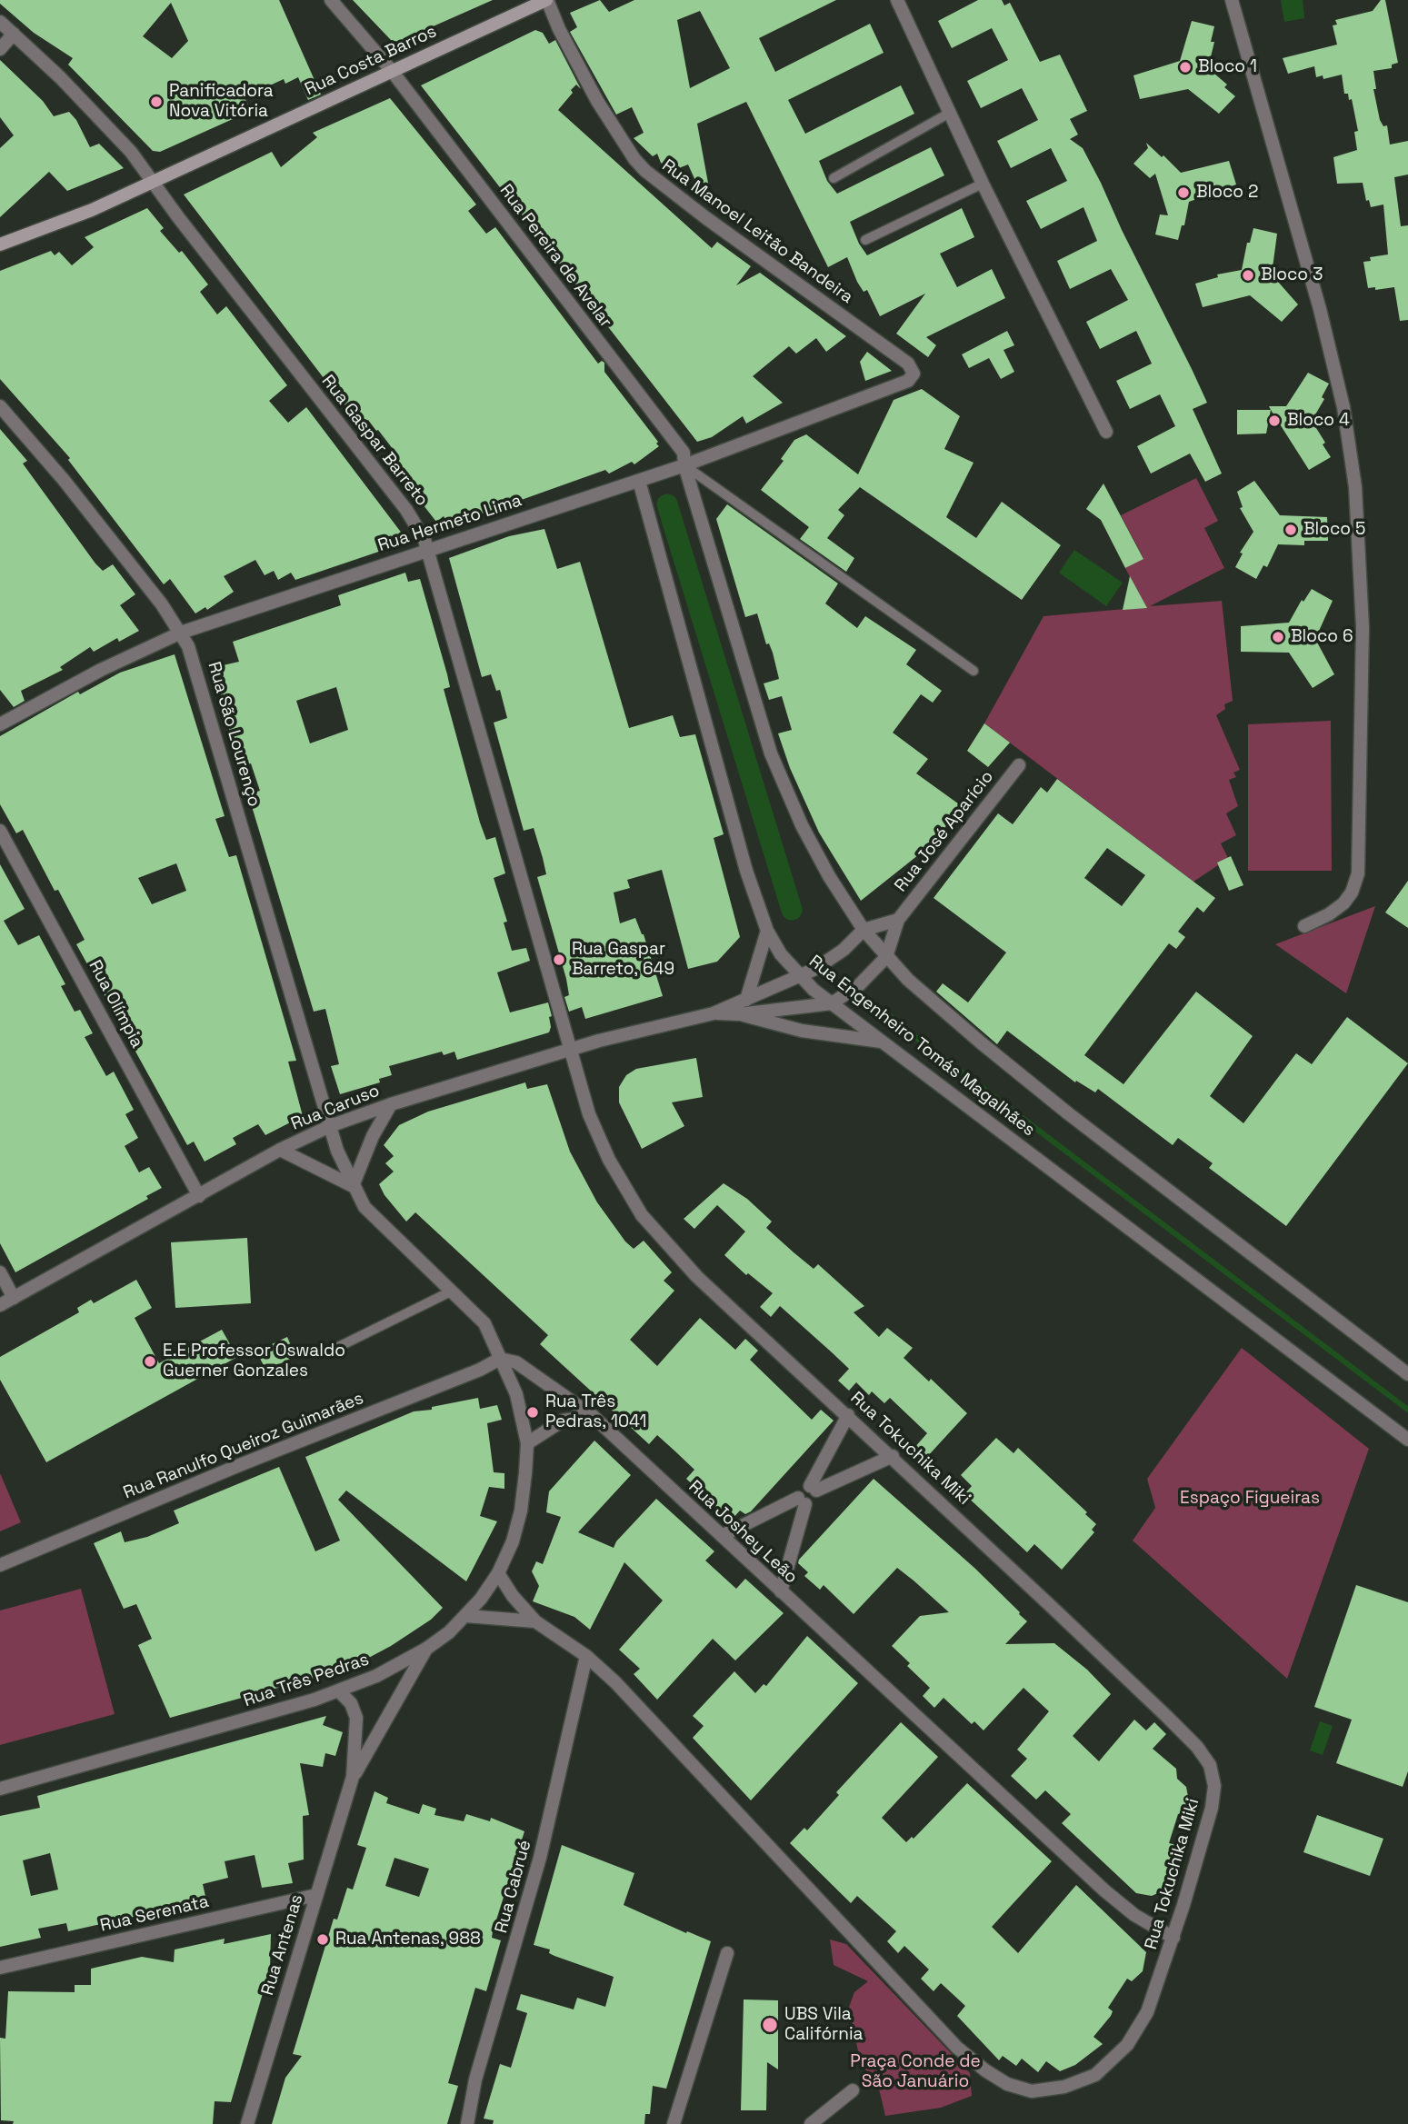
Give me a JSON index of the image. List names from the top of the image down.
{
  "streets": {
    "main road": ["Rua Costa Barros"],
    "street": [
      "Rua Manoel Leitão Bandeira",
      "Rua Pereira de Avelar",
      "Rua Gaspar Barreto",
      "Rua Hermeto Lima",
      "Rua São Lourenço",
      "Rua José Aparício",
      "Rua Olímpia",
      "Rua Engenheiro Tomás Magalhães",
      "Rua Caruso",
      "Rua Ranulfo Queiroz Guimarães",
      "Rua Tokuchika Miki",
      "Rua Joshey Leão",
      "Rua Três Pedras",
      "Rua Cabrué",
      "Rua Serenata",
      "Rua Antenas"
    ]
  },
  "crossings": [
    ["Rua Costa Barros", "Rua Manoel Leitão Bandeira"],
    ["Rua Costa Barros", "Rua Pereira de Avelar"],
    ["Rua Costa Barros", "Rua Gaspar Barreto"],
    ["Rua Manoel Leitão Bandeira", "Rua Hermeto Lima"],
    ["Rua Pereira de Avelar", "Rua Hermeto Lima"],
    ["Rua Gaspar Barreto", "Rua Hermeto Lima"],
    ["Rua Gaspar Barreto", "Rua Caruso"],
    ["Rua Gaspar Barreto", "Rua Tokuchika Miki"],
    ["Rua Hermeto Lima", "Rua São Lourenço"],
    ["Rua Hermeto Lima", "Rua Engenheiro Tomás Magalhães"],
    ["Rua São Lourenço", "Rua Caruso"],
    ["Rua José Aparício", "Rua Caruso"],
    ["Rua Olímpia", "Rua Caruso"],
    ["Rua Engenheiro Tomás Magalhães", "Rua Caruso"],
    ["Rua Caruso", "Rua Tokuchika Miki"],
    ["Rua Ranulfo Queiroz Guimarães", "Rua Joshey Leão"],
    ["Rua Ranulfo Queiroz Guimarães", "Rua Três Pedras"],
    ["Rua Tokuchika Miki", "Rua Joshey Leão"],
    ["Rua Tokuchika Miki", "Rua Três Pedras"],
    ["Rua Tokuchika Miki", "Rua Cabrué"],
    ["Rua Joshey Leão", "Rua Três Pedras"],
    ["Rua Três Pedras", "Rua Antenas"],
    ["Rua Serenata", "Rua Antenas"]
  ],
  "parks": ["Espaço Figueiras", "Praça Conde de São Januário"],
  "places": [
    "Bloco 1",
    "Panificadora Nova Vitória",
    "Bloco 2",
    "Bloco 3",
    "Bloco 4",
    "Bloco 5",
    "Bloco 6",
    "Rua Gaspar Barreto, 649",
    "E.E Professor Oswaldo Guerner Gonzales",
    "Rua Três Pedras, 1041",
    "Rua Antenas, 988",
    "UBS Vila Califórnia"
  ]
}
